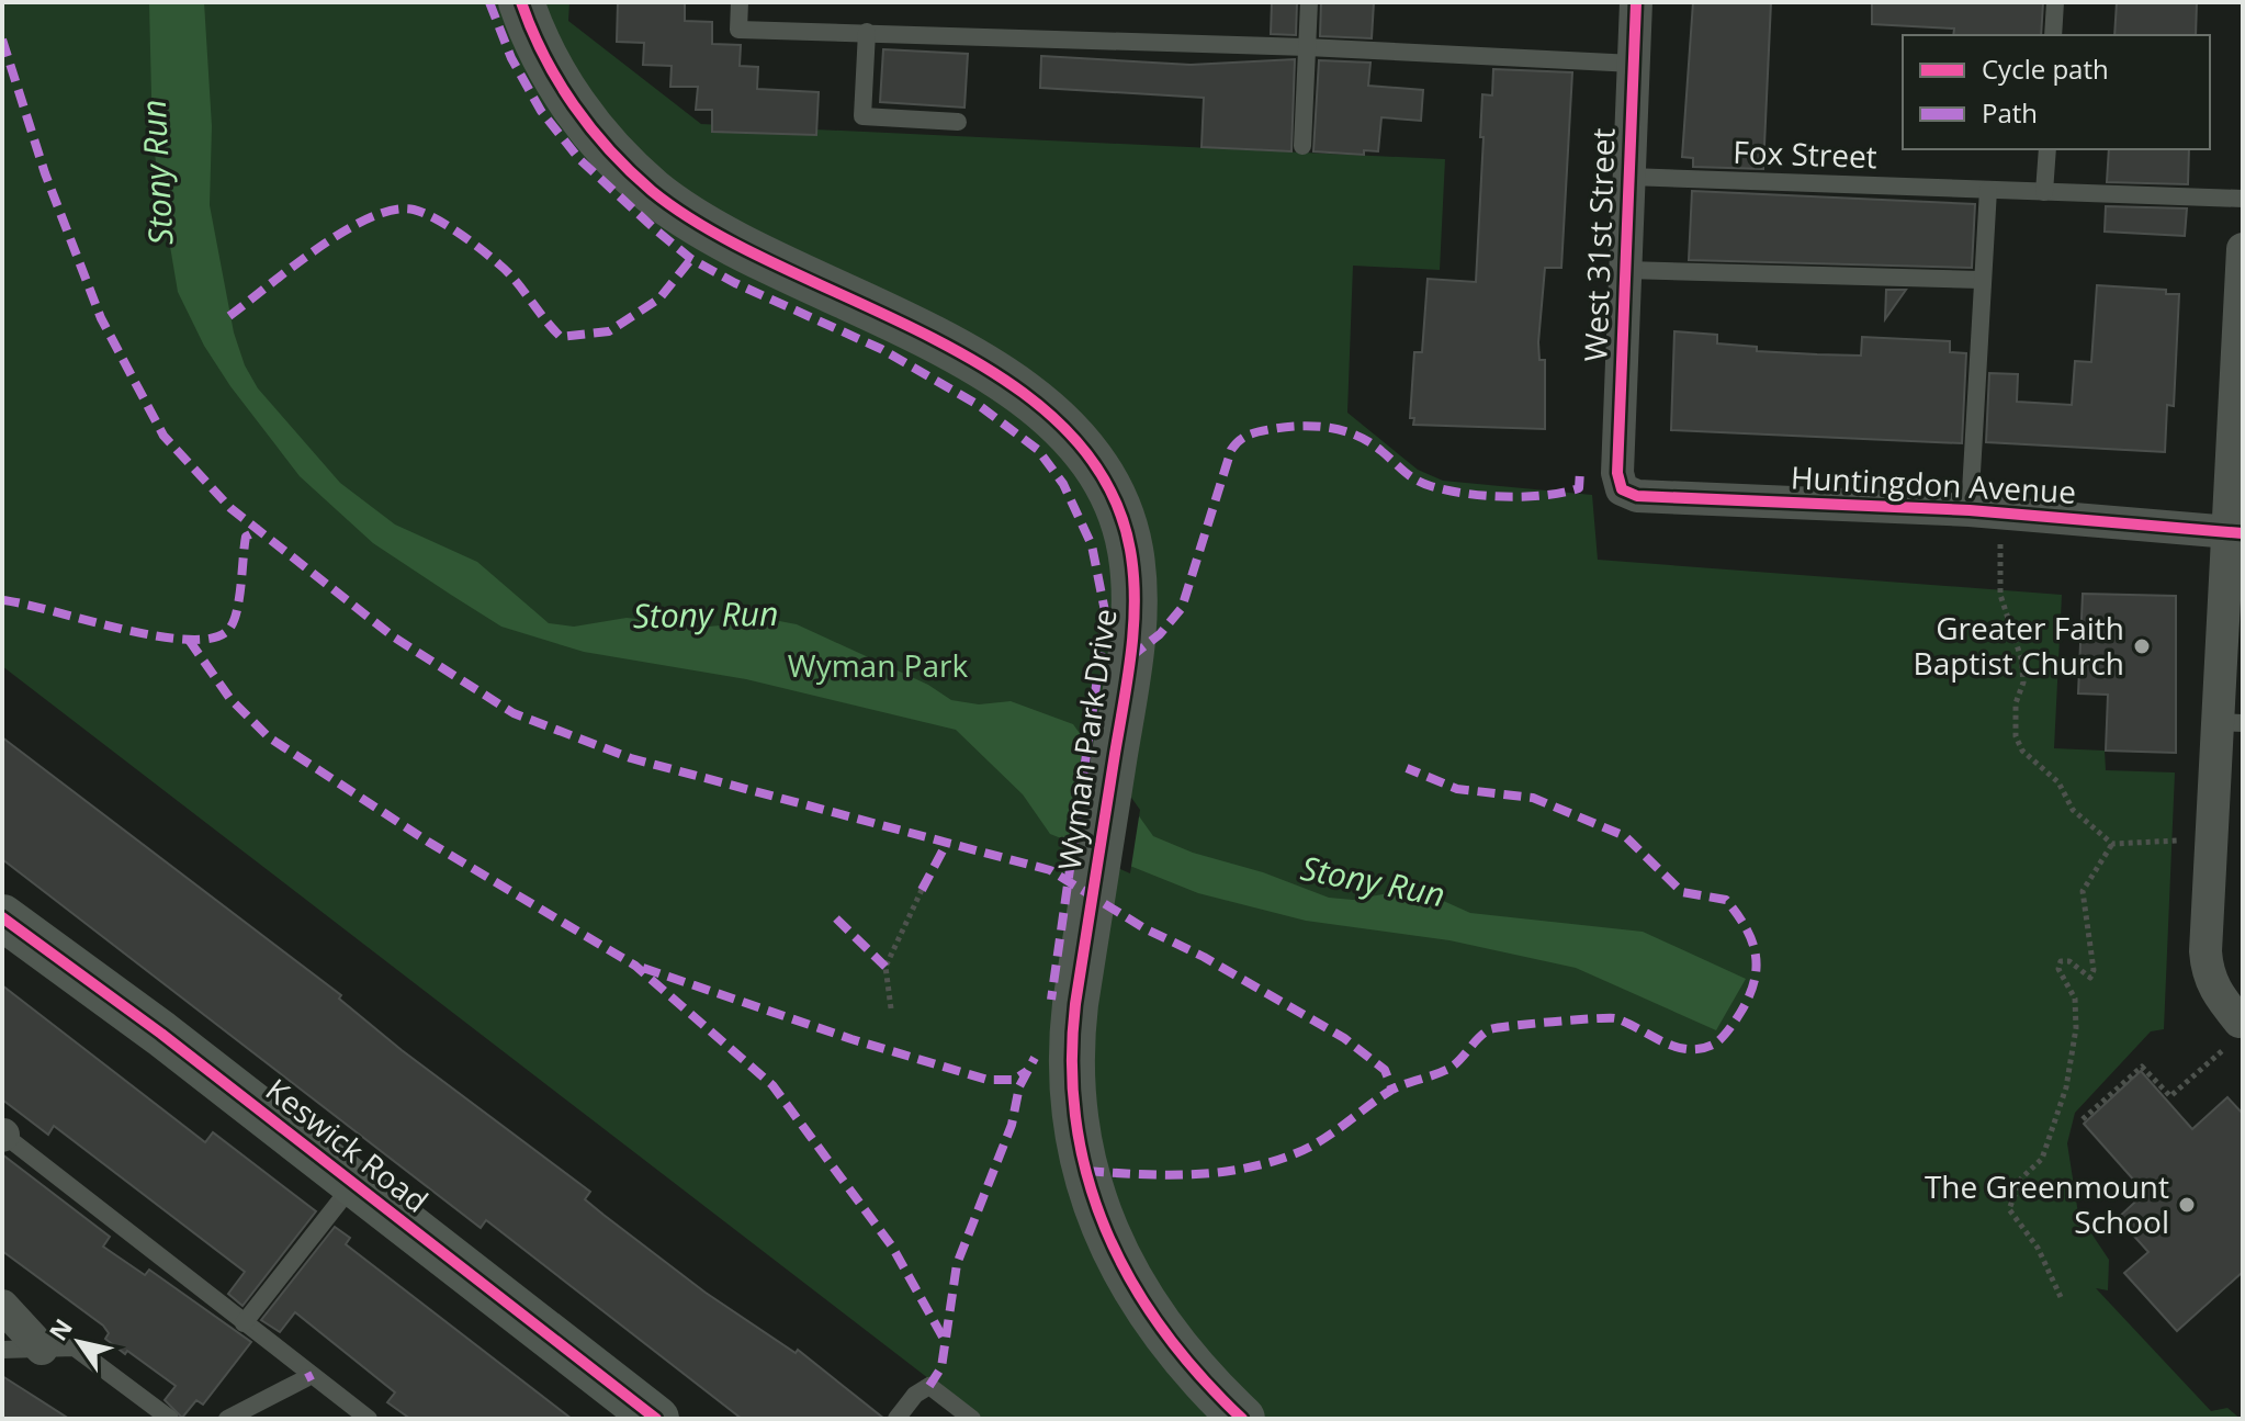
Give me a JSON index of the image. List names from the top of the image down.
{
  "streets": {
    "street": [
      "West 31st Street",
      "Huntingdon Avenue",
      "Wyman Park Drive",
      "Keswick Road"
    ],
    "lane": ["Fox Street"]
  },
  "crossings": [
    ["Fox Street", "West 31st Street"],
    ["West 31st Street", "Huntingdon Avenue"]
  ],
  "water": ["Stony Run"],
  "parks": ["Wyman Park"],
  "places": ["Greater Faith Baptist Church", "The Greenmount School"],
  "legend": ["Cycle path", "Path"],
  "north": "top left"
}
